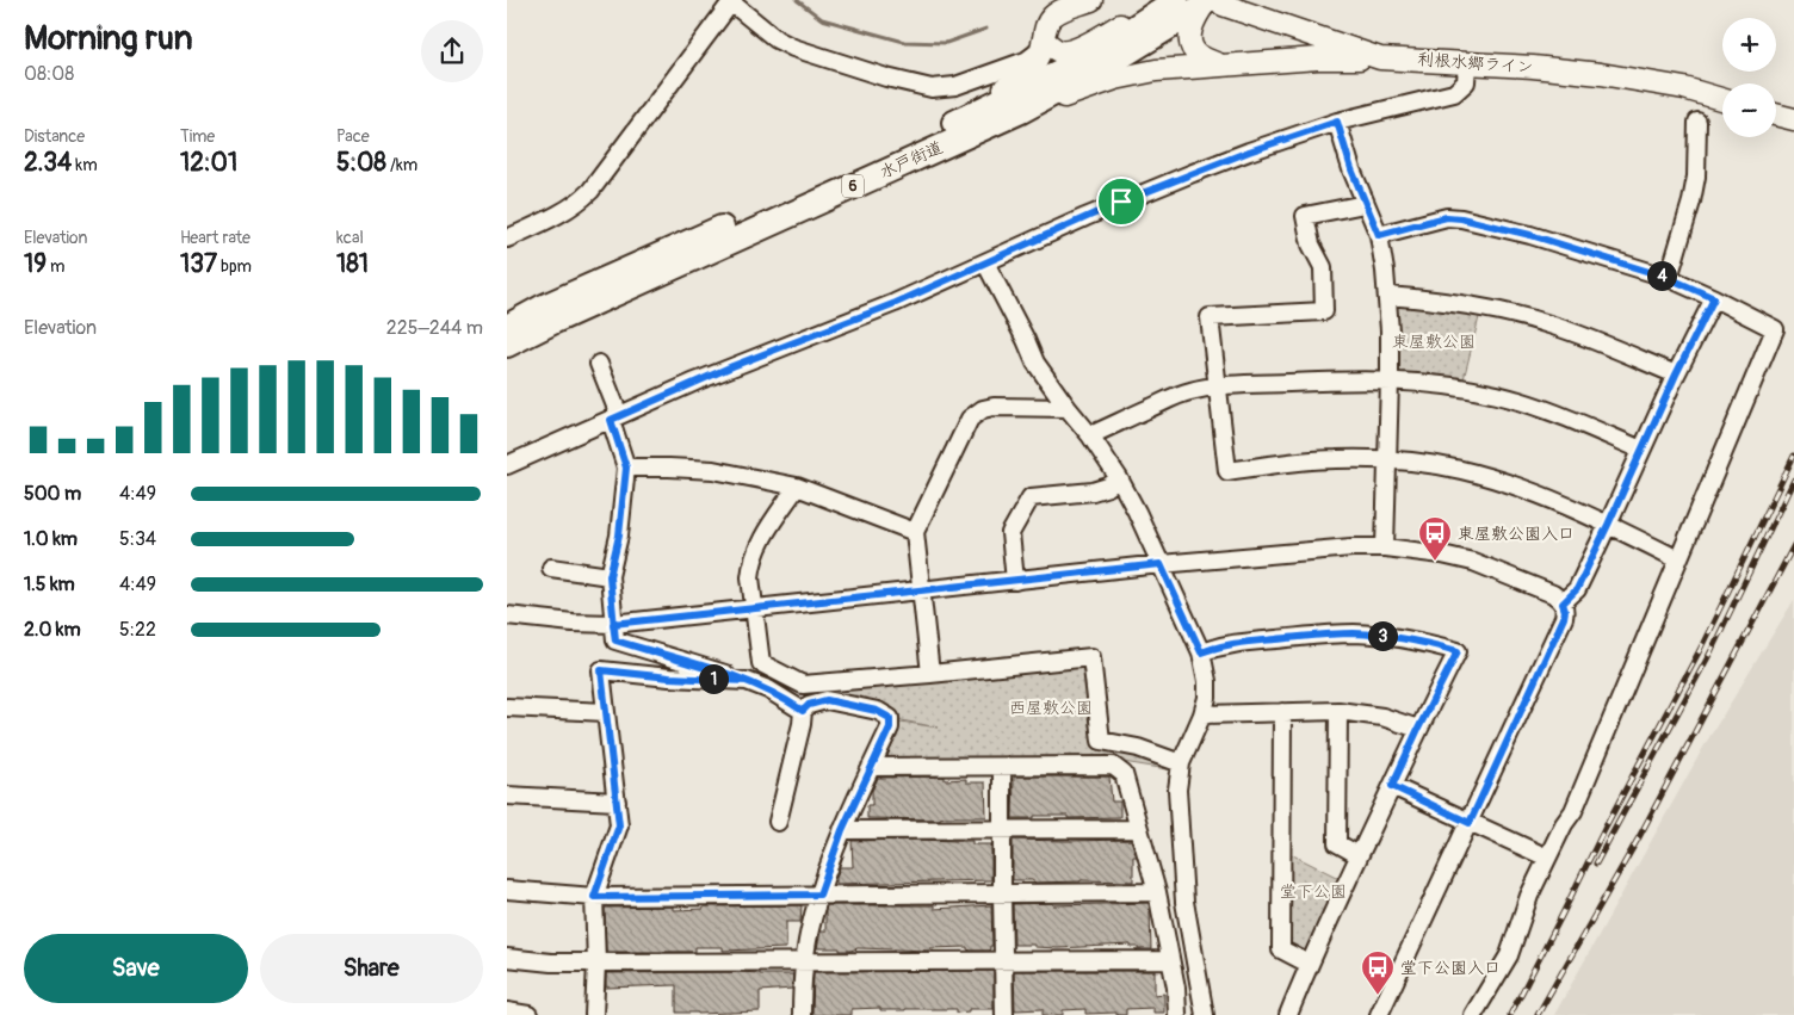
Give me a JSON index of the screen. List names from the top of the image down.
{
  "streets": {
    "highway": ["水戸街道", "6"],
    "main road": ["利根水郷ライン"]
  },
  "crossings": [
    ["利根水郷ライン", "水戸街道"]
  ],
  "parks": ["東屋敷公園", "西屋敷公園", "堂下公園"],
  "places": {
    "bus stop": ["東屋敷公園入口", "堂下公園入口"]
  },
  "page": {
    "heading": ["Morning run", "08:08"],
    "map_buttons": ["+", "−"],
    "stats": [
      ["Distance", "2.34 km"],
      ["Time", "12:01"],
      ["Pace", "5:08 /km"],
      ["Elevation", "19 m"],
      ["Heart rate", "137 bpm"],
      ["kcal", "181"]
    ],
    "pins": ["4", "3", "1"],
    "chart": ["Elevation", "225–244 m"],
    "list": [
      {
        "name": "500 m",
        "note": "4:49"
      },
      {
        "name": "1.0 km",
        "note": "5:34"
      },
      {
        "name": "1.5 km",
        "note": "4:49"
      },
      {
        "name": "2.0 km",
        "note": "5:22"
      }
    ],
    "buttons": ["Save", "Share"]
  }
}
